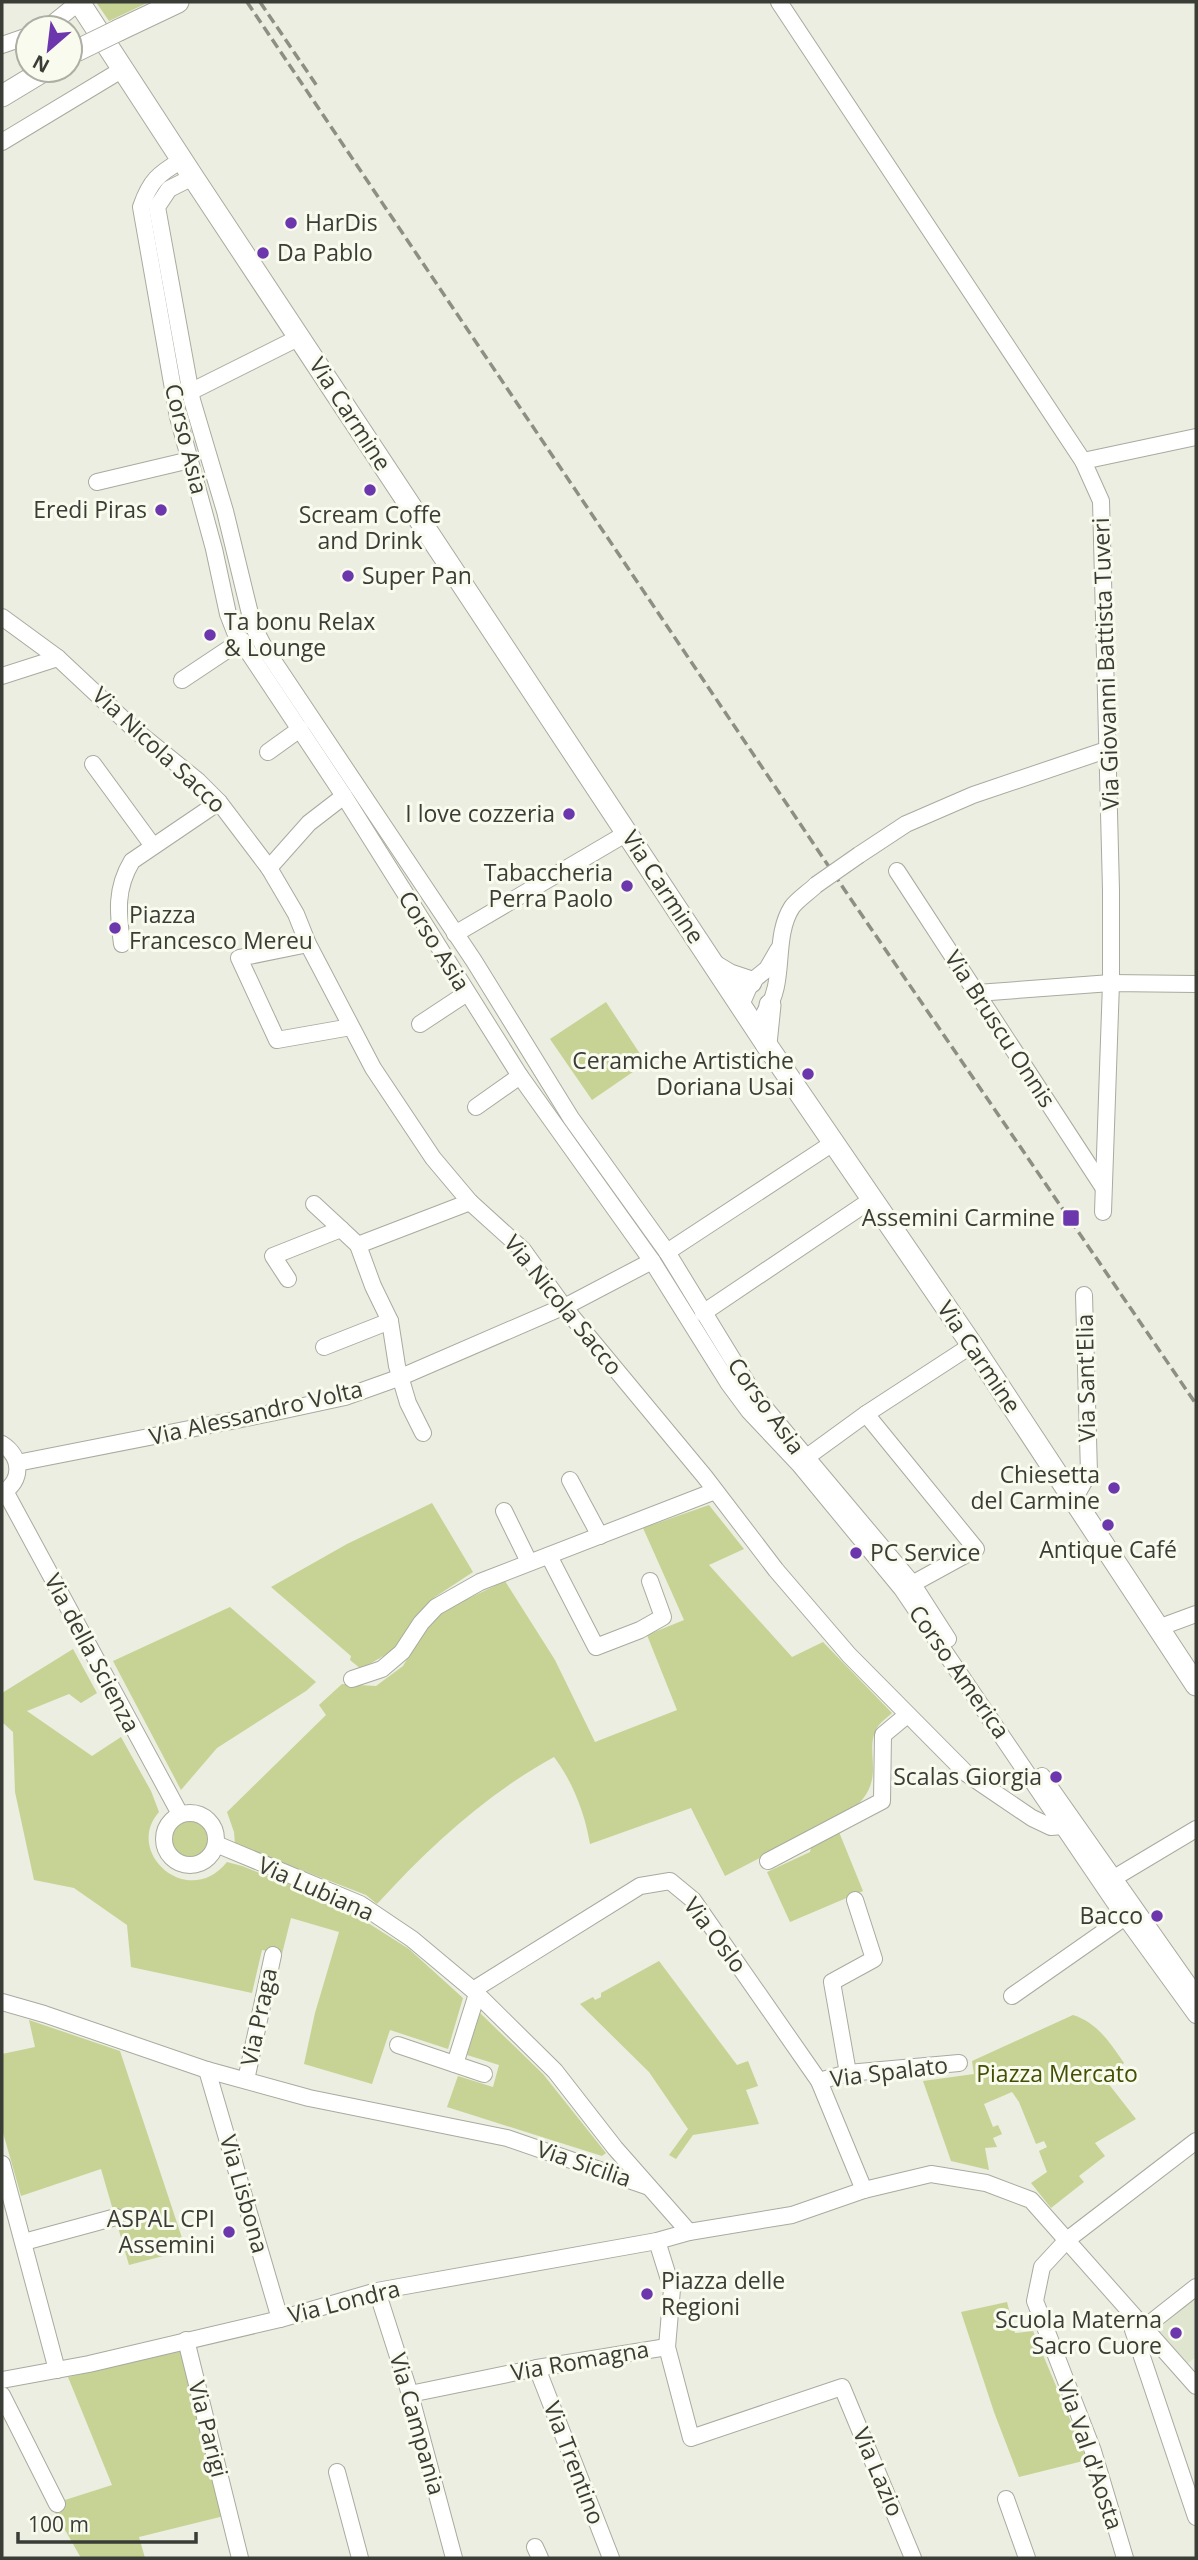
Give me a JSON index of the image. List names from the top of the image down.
{
  "streets": {
    "main road": ["Via Carmine"],
    "street": [
      "Corso Asia",
      "Via Giovanni Battista Tuveri",
      "Via Nicola Sacco",
      "Via Bruscu Onnis",
      "Via Sant'Elia",
      "Via Alessandro Volta",
      "Via della Scienza",
      "Corso America",
      "Via Lubiana",
      "Via Oslo",
      "Via Praga",
      "Via Spalato",
      "Via Sicilia",
      "Via Lisbona",
      "Via Londra",
      "Via Romagna",
      "Via Campania",
      "Via Parigi",
      "Via Val d'Aosta",
      "Via Trentino",
      "Via Lazio"
    ]
  },
  "crossings": [
    ["Via Carmine", "Corso Asia"],
    ["Via Carmine", "Via Sant'Elia"],
    ["Corso Asia", "Via Alessandro Volta"],
    ["Corso Asia", "Corso America"],
    ["Via Giovanni Battista Tuveri", "Via Bruscu Onnis"],
    ["Via Nicola Sacco", "Via Alessandro Volta"],
    ["Via Nicola Sacco", "Corso America"],
    ["Via della Scienza", "Via Lubiana"],
    ["Via Lubiana", "Via Oslo"],
    ["Via Lubiana", "Via Sicilia"],
    ["Via Oslo", "Via Spalato"],
    ["Via Praga", "Via Sicilia"],
    ["Via Sicilia", "Via Lisbona"],
    ["Via Sicilia", "Via Londra"],
    ["Via Lisbona", "Via Londra"],
    ["Via Londra", "Via Campania"],
    ["Via Londra", "Via Parigi"],
    ["Via Romagna", "Via Campania"],
    ["Via Romagna", "Via Trentino"],
    ["Via Romagna", "Via Lazio"]
  ],
  "parks": ["Piazza Mercato"],
  "places": {
    "other": [
      "HarDis",
      "Da Pablo",
      "Scream Coffe and Drink",
      "Eredi Piras",
      "Super Pan",
      "Ta bonu Relax & Lounge",
      "I love cozzeria",
      "Tabaccheria Perra Paolo",
      "Piazza Francesco Mereu",
      "Ceramiche Artistiche Doriana Usai",
      "Chiesetta del Carmine",
      "Antique Café",
      "PC Service",
      "Scalas Giorgia",
      "Bacco",
      "ASPAL CPI Assemini",
      "Piazza delle Regioni",
      "Scuola Materna Sacro Cuore"
    ],
    "transit": ["Assemini Carmine"]
  },
  "scale_bar": "100 m",
  "north": "bottom left"
}
